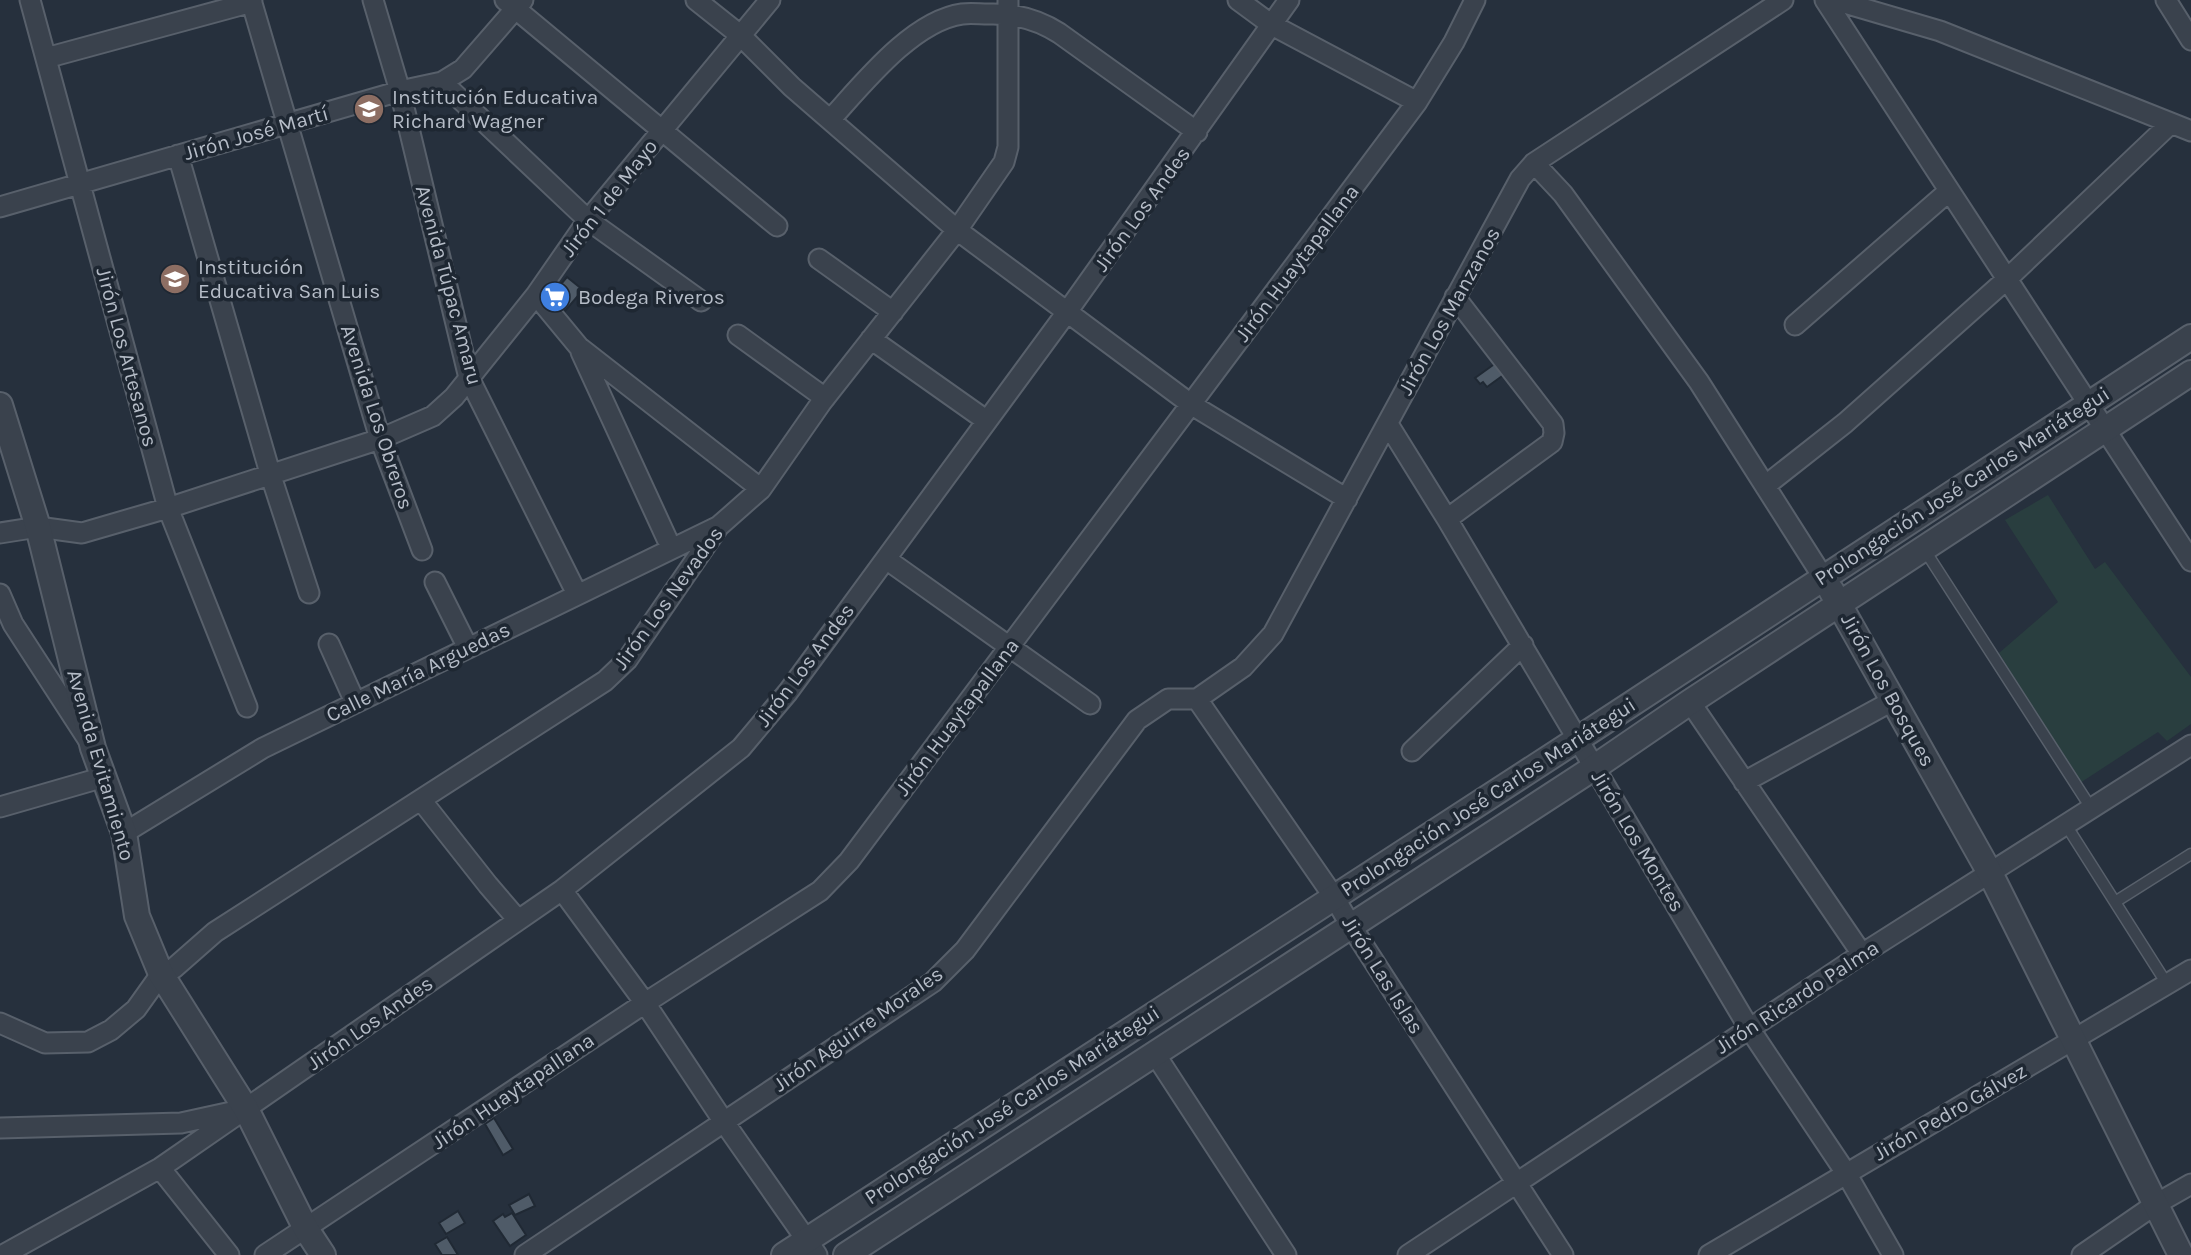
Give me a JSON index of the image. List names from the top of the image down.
{
  "streets": {
    "street": [
      "Jirón José Martí",
      "Jirón 1 de Mayo",
      "Jirón Los Andes",
      "Jirón Huaytapallana",
      "Avenida Túpac Amaru",
      "Jirón Los Manzanos",
      "Jirón Los Artesanos",
      "Avenida Los Obreros",
      "Prolongación José Carlos Mariátegui",
      "Jirón Los Nevados",
      "Calle María Arguedas",
      "Jirón Los Bosques",
      "Avenida Evitamiento",
      "Jirón Los Montes",
      "Jirón Las Islas",
      "Jirón Ricardo Palma",
      "Jirón Aguirre Morales",
      "Jirón Pedro Gálvez"
    ]
  },
  "crossings": [
    ["Jirón José Martí", "Avenida Túpac Amaru"],
    ["Jirón José Martí", "Jirón Los Artesanos"],
    ["Jirón José Martí", "Avenida Los Obreros"],
    ["Jirón 1 de Mayo", "Avenida Túpac Amaru"],
    ["Jirón 1 de Mayo", "Jirón Los Artesanos"],
    ["Jirón 1 de Mayo", "Avenida Los Obreros"],
    ["Jirón 1 de Mayo", "Avenida Evitamiento"],
    ["Jirón Los Andes", "Avenida Evitamiento"],
    ["Jirón Huaytapallana", "Avenida Evitamiento"],
    ["Avenida Túpac Amaru", "Calle María Arguedas"],
    ["Jirón Los Manzanos", "Jirón Los Bosques"],
    ["Jirón Los Manzanos", "Jirón Los Montes"],
    ["Jirón Los Manzanos", "Jirón Las Islas"],
    ["Jirón Los Manzanos", "Jirón Aguirre Morales"],
    ["Prolongación José Carlos Mariátegui", "Jirón Los Bosques"],
    ["Prolongación José Carlos Mariátegui", "Jirón Los Montes"],
    ["Prolongación José Carlos Mariátegui", "Jirón Las Islas"],
    ["Jirón Los Nevados", "Calle María Arguedas"],
    ["Jirón Los Nevados", "Avenida Evitamiento"],
    ["Calle María Arguedas", "Avenida Evitamiento"],
    ["Jirón Los Bosques", "Jirón Ricardo Palma"],
    ["Jirón Los Bosques", "Jirón Pedro Gálvez"],
    ["Jirón Los Montes", "Jirón Ricardo Palma"],
    ["Jirón Los Montes", "Jirón Pedro Gálvez"],
    ["Jirón Las Islas", "Jirón Ricardo Palma"],
    ["Jirón Las Islas", "Jirón Aguirre Morales"]
  ],
  "places": {
    "school or university": ["Institución Educativa Richard Wagner", "Institución Educativa San Luis"],
    "supermarket": ["Bodega Riveros"]
  }
}
